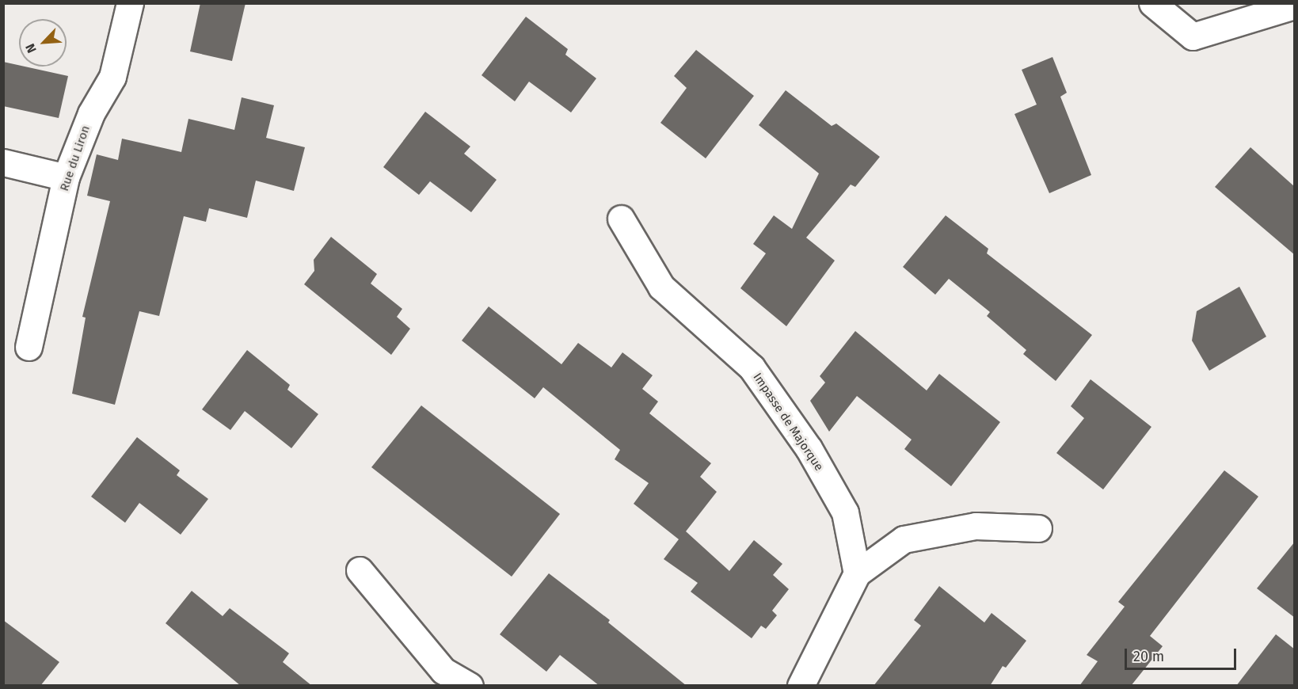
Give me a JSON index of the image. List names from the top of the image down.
{
  "streets": {
    "street": ["Rue du Liron", "Impasse de Majorque"]
  },
  "scale_bar": "20 m",
  "north": "bottom left"
}
